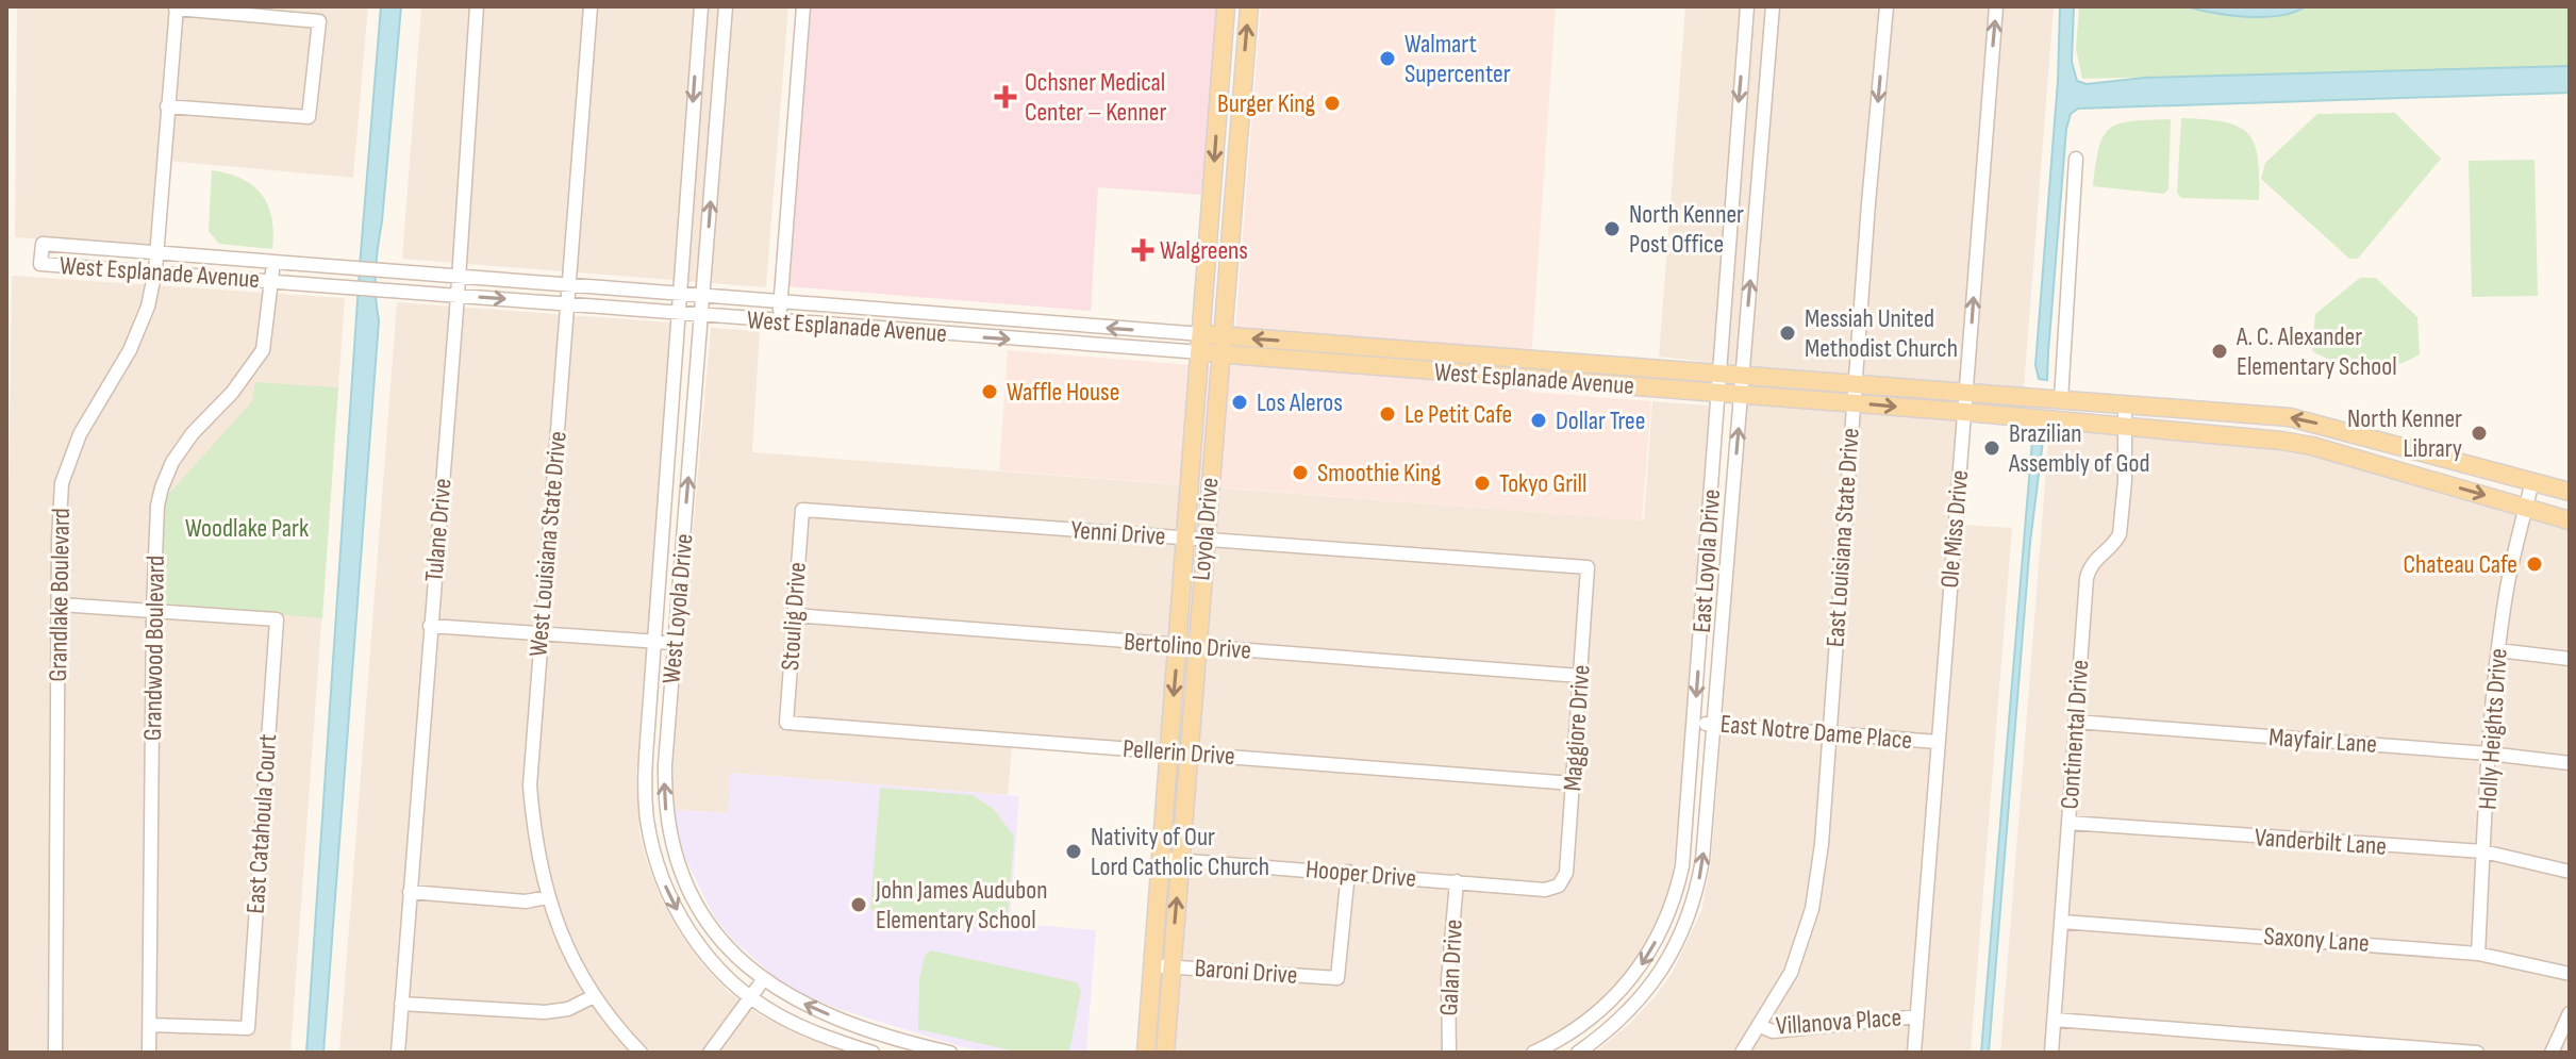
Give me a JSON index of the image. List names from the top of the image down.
{
  "streets": {
    "main road": ["West Esplanade Avenue", "Loyola Drive"],
    "street": [
      "Ole Miss Drive",
      "Tulane Drive",
      "Yenni Drive",
      "East Louisiana State Drive",
      "West Louisiana State Drive",
      "East Loyola Drive",
      "Grandlake Boulevard",
      "West Loyola Drive",
      "Stoulig Drive",
      "Bertolino Drive",
      "Grandwood Boulevard",
      "Maggiore Drive",
      "Holly Heights Drive",
      "East Notre Dame Place",
      "Continental Drive",
      "Mayfair Lane",
      "Pellerin Drive",
      "East Catahoula Court",
      "Vanderbilt Lane",
      "Hooper Drive",
      "Saxony Lane",
      "Galan Drive",
      "Baroni Drive",
      "Villanova Place"
    ]
  },
  "crossings": [
    ["West Esplanade Avenue", "Loyola Drive"],
    ["West Esplanade Avenue", "Ole Miss Drive"],
    ["West Esplanade Avenue", "Tulane Drive"],
    ["West Esplanade Avenue", "East Louisiana State Drive"],
    ["West Esplanade Avenue", "West Louisiana State Drive"],
    ["West Esplanade Avenue", "East Loyola Drive"],
    ["West Esplanade Avenue", "Grandlake Boulevard"],
    ["West Esplanade Avenue", "West Loyola Drive"],
    ["West Esplanade Avenue", "Grandwood Boulevard"],
    ["West Esplanade Avenue", "Holly Heights Drive"],
    ["West Esplanade Avenue", "Continental Drive"],
    ["Loyola Drive", "Yenni Drive"],
    ["Loyola Drive", "Bertolino Drive"],
    ["Loyola Drive", "Pellerin Drive"],
    ["Loyola Drive", "Hooper Drive"],
    ["Loyola Drive", "Baroni Drive"],
    ["Ole Miss Drive", "East Notre Dame Place"],
    ["Ole Miss Drive", "Villanova Place"],
    ["Yenni Drive", "Stoulig Drive"],
    ["Yenni Drive", "Maggiore Drive"],
    ["East Louisiana State Drive", "East Notre Dame Place"],
    ["East Louisiana State Drive", "Villanova Place"],
    ["East Loyola Drive", "East Notre Dame Place"],
    ["Stoulig Drive", "Bertolino Drive"],
    ["Stoulig Drive", "Pellerin Drive"],
    ["Bertolino Drive", "Maggiore Drive"],
    ["Grandwood Boulevard", "East Catahoula Court"],
    ["Maggiore Drive", "Pellerin Drive"],
    ["Maggiore Drive", "Hooper Drive"],
    ["Holly Heights Drive", "Mayfair Lane"],
    ["Holly Heights Drive", "Vanderbilt Lane"],
    ["Holly Heights Drive", "Saxony Lane"],
    ["Continental Drive", "Mayfair Lane"],
    ["Continental Drive", "Vanderbilt Lane"],
    ["Continental Drive", "Saxony Lane"],
    ["Hooper Drive", "Galan Drive"],
    ["Hooper Drive", "Baroni Drive"]
  ],
  "one_way": ["East Louisiana State Drive"],
  "parks": ["Woodlake Park"],
  "places": {
    "other": [
      "Walmart Supercenter",
      "Burger King",
      "North Kenner Post Office",
      "Messiah United Methodist Church",
      "A. C. Alexander Elementary School",
      "Waffle House",
      "Los Aleros",
      "Le Petit Cafe",
      "Dollar Tree",
      "North Kenner Library",
      "Brazilian Assembly of God",
      "Smoothie King",
      "Tokyo Grill",
      "Chateau Cafe",
      "Nativity of Our Lord Catholic Church",
      "John James Audubon Elementary School"
    ],
    "health": ["Ochsner Medical Center – Kenner", "Walgreens"]
  }
}
